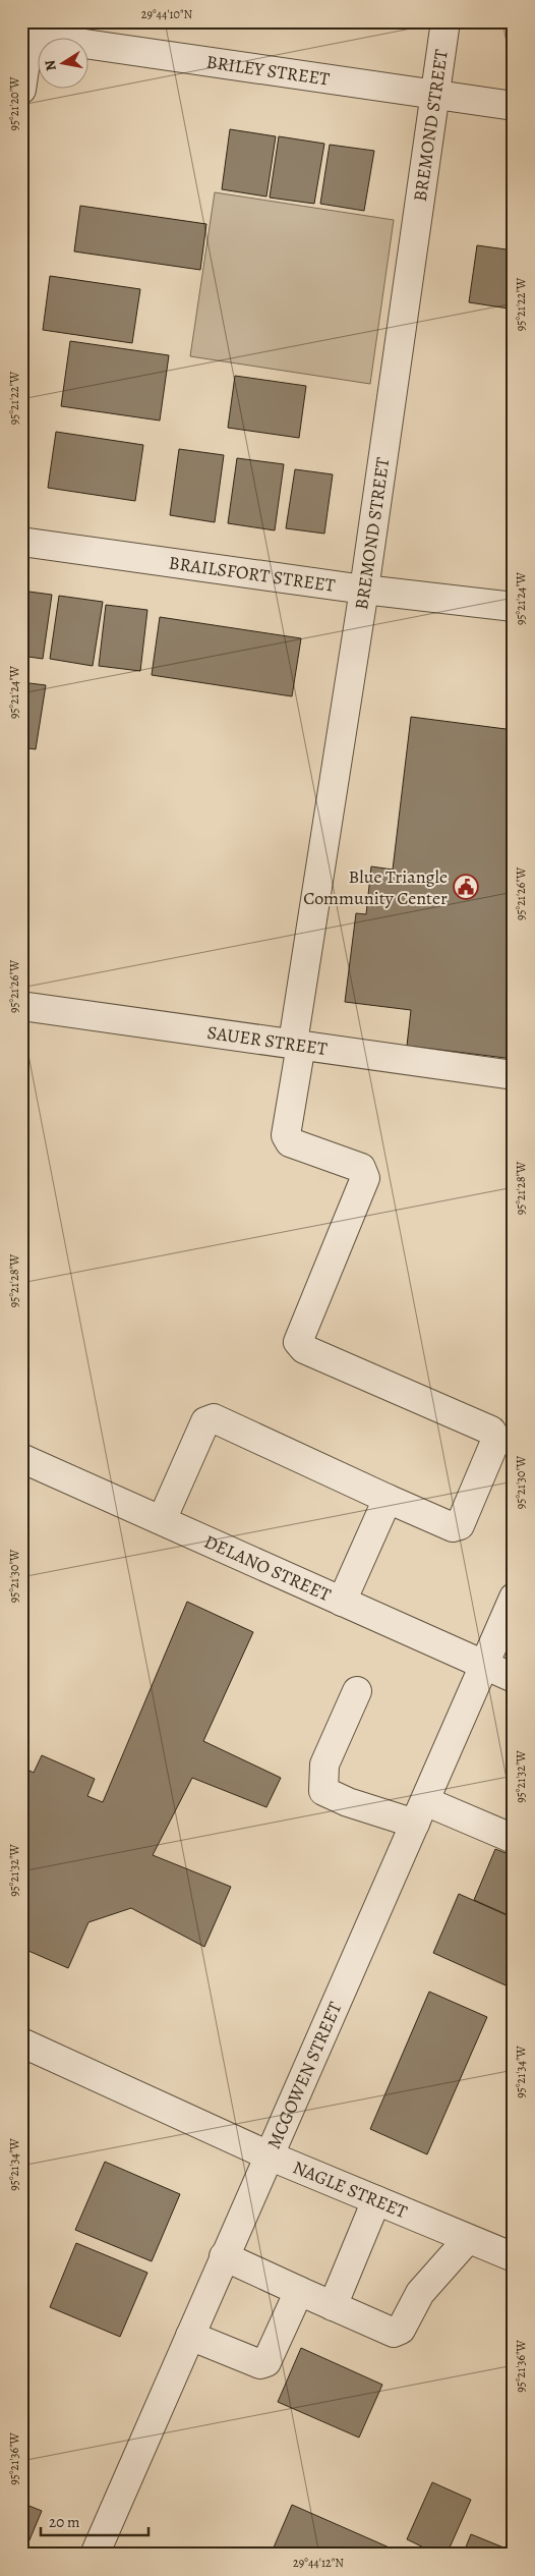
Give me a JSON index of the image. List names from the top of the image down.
{
  "streets": {
    "street": [
      "BRILEY STREET",
      "BREMOND STREET",
      "BRAILSFORT STREET",
      "SAUER STREET",
      "DELANO STREET",
      "MCGOWEN STREET",
      "NAGLE STREET"
    ]
  },
  "crossings": [
    ["BRILEY STREET", "BREMOND STREET"],
    ["BREMOND STREET", "BRAILSFORT STREET"],
    ["BREMOND STREET", "SAUER STREET"],
    ["DELANO STREET", "MCGOWEN STREET"],
    ["MCGOWEN STREET", "NAGLE STREET"]
  ],
  "places": {
    "public building": ["Blue Triangle Community Center"]
  },
  "scale_bar": "20 m",
  "north": "left",
  "coordinates": [
    "29°44'10\"N",
    "95°21'20\"W",
    "95°21'22\"W",
    "95°21'24\"W",
    "95°21'26\"W",
    "95°21'28\"W",
    "95°21'30\"W",
    "95°21'32\"W",
    "95°21'34\"W",
    "95°21'36\"W",
    "29°44'12\"N"
  ]
}
